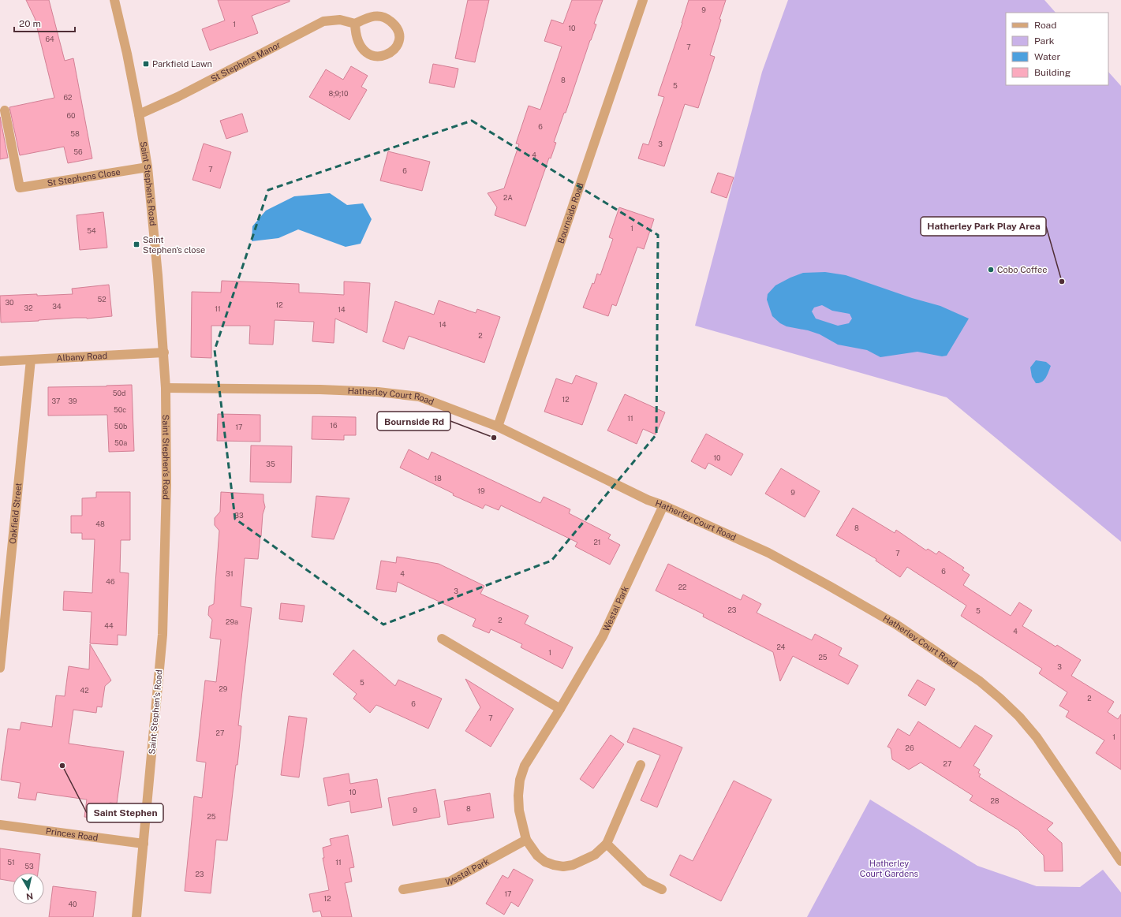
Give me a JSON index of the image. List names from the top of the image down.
{
  "streets": {
    "street": [
      "St Stephens Manor",
      "St Stephens Close",
      "Saint Stephen's Road",
      "Bournside Road",
      "Albany Road",
      "Hatherley Court Road",
      "Oakfield Street",
      "Westal Park",
      "Princes Road"
    ]
  },
  "crossings": [
    ["St Stephens Manor", "Saint Stephen's Road"],
    ["St Stephens Close", "Saint Stephen's Road"],
    ["Saint Stephen's Road", "Albany Road"],
    ["Saint Stephen's Road", "Hatherley Court Road"],
    ["Saint Stephen's Road", "Princes Road"],
    ["Bournside Road", "Hatherley Court Road"],
    ["Albany Road", "Oakfield Street"],
    ["Hatherley Court Road", "Westal Park"]
  ],
  "parks": ["Hatherley Court Gardens"],
  "places": {
    "transit": ["Parkfield Lawn", "Saint Stephen's close"],
    "other": [
      "Cobo Coffee",
      "Hatherley Park Play Area",
      "Bournside Rd",
      "Saint Stephen"
    ]
  },
  "house_numbers": [
    "9",
    "1",
    "10",
    "64",
    "7",
    "8",
    "5",
    "8;9;10",
    "62",
    "60",
    "6",
    "58",
    "3",
    "56",
    "4",
    "7",
    "6",
    "2A",
    "1",
    "54",
    "52",
    "30",
    "12",
    "34",
    "32",
    "11",
    "14",
    "14",
    "2",
    "50d",
    "12",
    "37",
    "39",
    "50c",
    "11",
    "16",
    "50b",
    "17",
    "50a",
    "10",
    "35",
    "18",
    "19",
    "9",
    "33",
    "48",
    "8",
    "21",
    "7",
    "6",
    "31",
    "4",
    "46",
    "22",
    "3",
    "23",
    "5",
    "2",
    "29a",
    "44",
    "4",
    "24",
    "1",
    "25",
    "3",
    "5",
    "29",
    "42",
    "2",
    "6",
    "7",
    "27",
    "1",
    "26",
    "27",
    "10",
    "28",
    "8",
    "9",
    "25",
    "51",
    "11",
    "53",
    "23",
    "17",
    "12",
    "40"
  ],
  "legend": [
    "Road",
    "Park",
    "Water",
    "Building"
  ],
  "scale_bar": "20 m",
  "north": "bottom"
}
